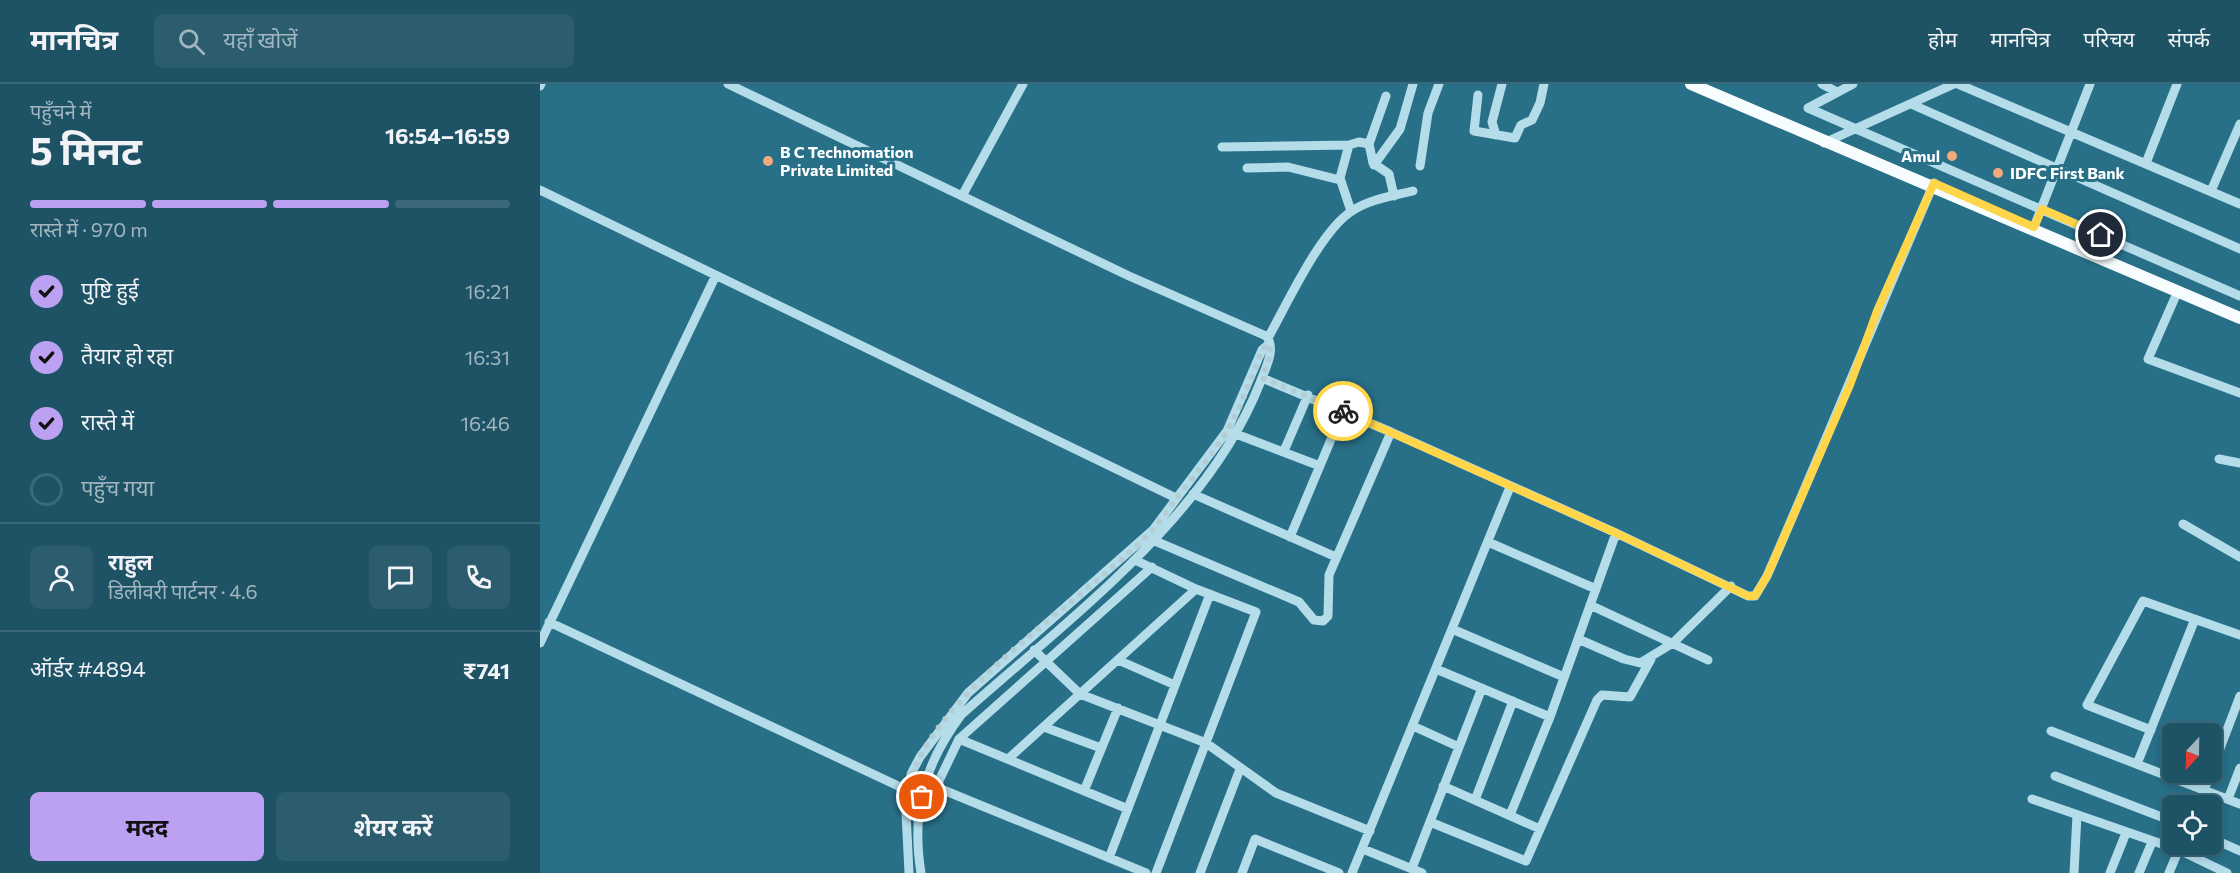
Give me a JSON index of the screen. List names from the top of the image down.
{
  "places": ["Amul", "B C Technomation Private Limited", "IDFC First Bank"],
  "north": "bottom",
  "page": {
    "header": "मानचित्र",
    "search": "यहाँ खोजें",
    "nav": [
      "होम",
      "मानचित्र",
      "परिचय",
      "संपर्क"
    ],
    "heading": ["5 मिनट", "पहुँचने में", "16:54–16:59"],
    "panel": [
      "राहुल",
      "डिलीवरी पार्टनर · 4.6",
      "ऑर्डर #4894",
      "₹741"
    ],
    "bar": "रास्ते में · 970 m",
    "list": [
      ["पुष्टि हुई", "16:21"],
      ["तैयार हो रहा", "16:31"],
      ["रास्ते में", "16:46"],
      "पहुँच गया"
    ],
    "buttons": ["मदद", "शेयर करें"]
  }
}
